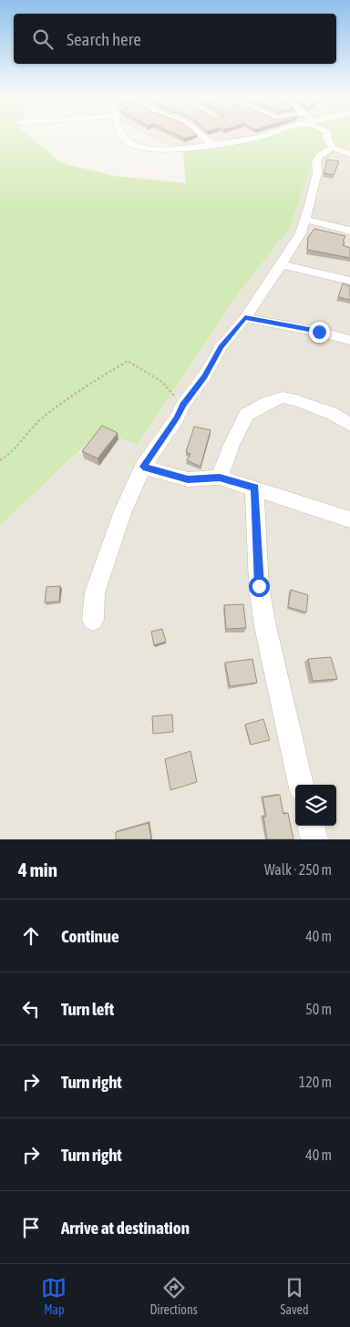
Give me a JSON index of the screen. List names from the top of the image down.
{
  "page": {
    "search": "Search here",
    "heading": ["4 min", "Walk · 250 m"],
    "list": [
      ["Continue", "40 m"],
      ["Turn left", "50 m"],
      ["Turn right", "120 m"],
      ["Turn right", "40 m"],
      "Arrive at destination"
    ],
    "nav": ["Map", "Directions", "Saved"]
  }
}
